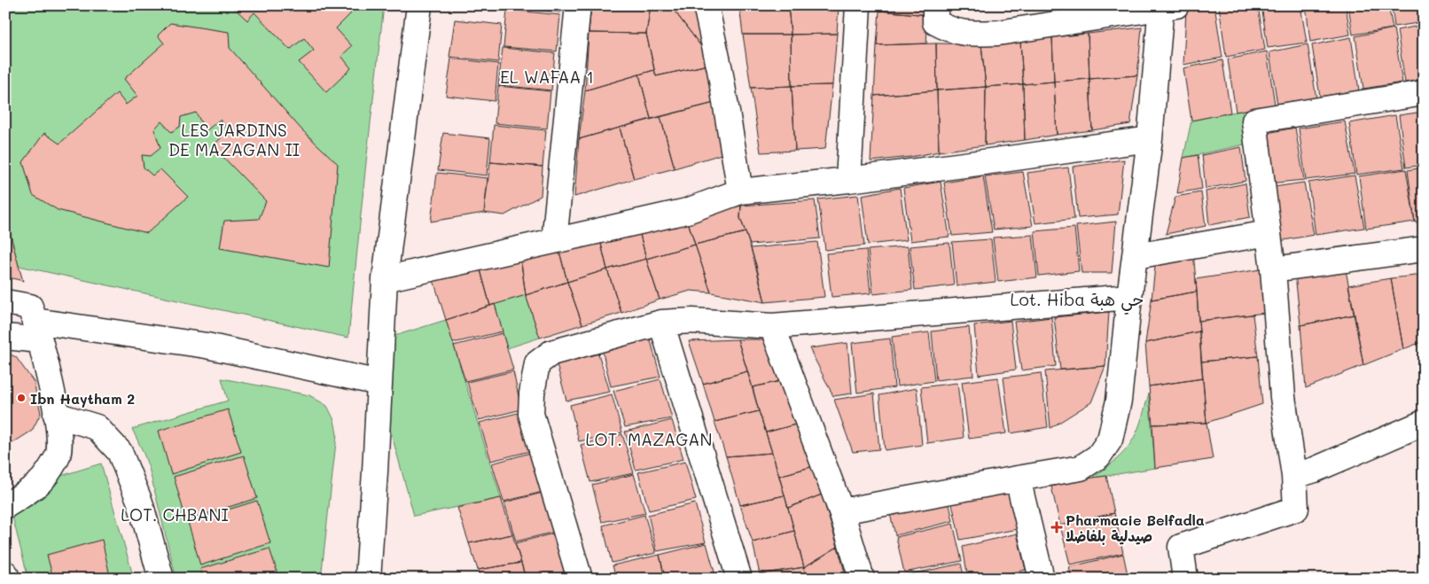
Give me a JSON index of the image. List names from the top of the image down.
{
  "districts": [
    "EL WAFAA 1",
    "LES JARDINS DE MAZAGAN II",
    "Lot. Hiba حي هبة",
    "LOT. MAZAGAN",
    "LOT. CHBANI"
  ],
  "places": {
    "other": ["Ibn Haytham 2"],
    "health": ["Pharmacie Belfadla صيدلية بلفاضلا"]
  }
}
